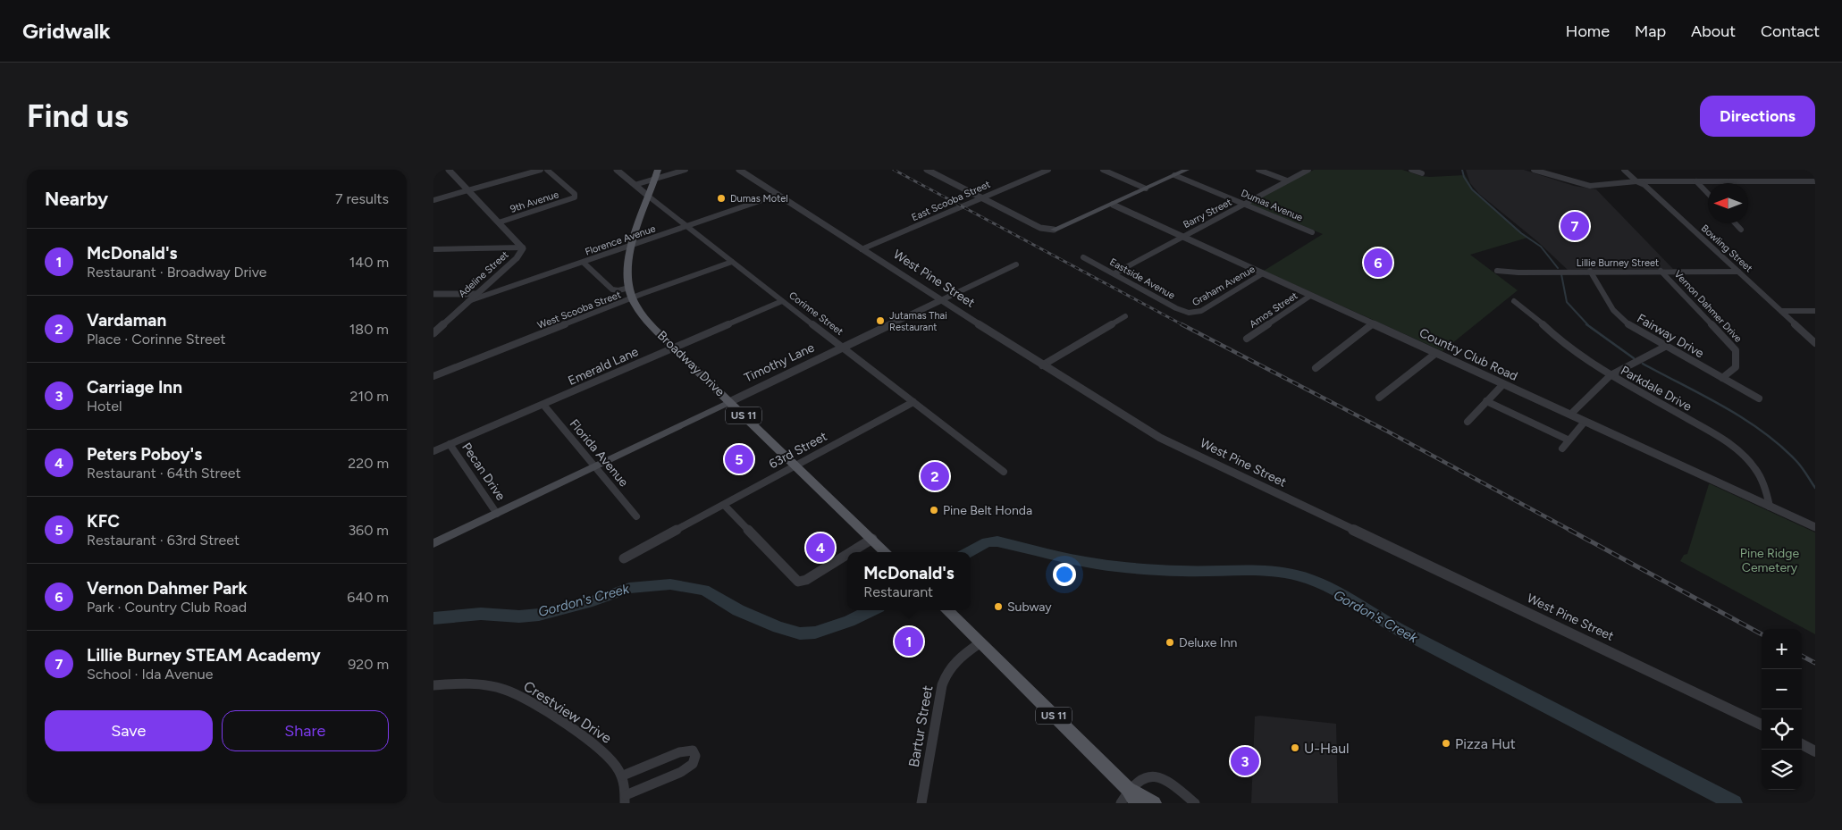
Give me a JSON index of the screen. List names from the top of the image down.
{
  "streets": {
    "main road": ["Timothy Lane", "Broadway Drive", "US 11"],
    "street": [
      "East Scooba Street",
      "9th Avenue",
      "Dumas Avenue",
      "Barry Street",
      "Florence Avenue",
      "Bowling Street",
      "Lillie Burney Street",
      "Adeline Street",
      "West Pine Street",
      "Eastside Avenue",
      "Graham Avenue",
      "Vernon Dahmer Drive",
      "West Scooba Street",
      "Amos Street",
      "Corinne Street",
      "Fairway Drive",
      "Country Club Road",
      "Emerald Lane",
      "Parkdale Drive",
      "63rd Street",
      "Florida Avenue",
      "Pecan Drive",
      "Crestview Drive",
      "Bartur Street"
    ]
  },
  "crossings": [
    ["East Scooba Street", "West Pine Street"],
    ["9th Avenue", "Adeline Street"],
    ["Dumas Avenue", "Barry Street"],
    ["Barry Street", "Eastside Avenue"],
    ["Barry Street", "Country Club Road"],
    ["Florence Avenue", "Adeline Street"],
    ["Florence Avenue", "West Pine Street"],
    ["Florence Avenue", "Corinne Street"],
    ["Florence Avenue", "Broadway Drive"],
    ["Bowling Street", "Lillie Burney Street"],
    ["Lillie Burney Street", "Vernon Dahmer Drive"],
    ["Lillie Burney Street", "Fairway Drive"],
    ["West Pine Street", "Timothy Lane"],
    ["Eastside Avenue", "Graham Avenue"],
    ["Graham Avenue", "Country Club Road"],
    ["Vernon Dahmer Drive", "Fairway Drive"],
    ["West Scooba Street", "Corinne Street"],
    ["West Scooba Street", "Broadway Drive"],
    ["Amos Street", "Country Club Road"],
    ["Corinne Street", "Timothy Lane"],
    ["Corinne Street", "Broadway Drive"],
    ["Corinne Street", "Emerald Lane"],
    ["Corinne Street", "63rd Street"],
    ["Country Club Road", "Parkdale Drive"],
    ["Timothy Lane", "Broadway Drive"],
    ["Timothy Lane", "Florida Avenue"],
    ["Timothy Lane", "Pecan Drive"],
    ["Broadway Drive", "Emerald Lane"],
    ["Broadway Drive", "63rd Street"],
    ["Emerald Lane", "Florida Avenue"],
    ["Emerald Lane", "Pecan Drive"],
    ["US 11", "Bartur Street"]
  ],
  "water": ["Gordon's Creek"],
  "parks": ["Pine Ridge Cemetery"],
  "places": [
    "Dumas Motel",
    "Jutamas Thai Restaurant",
    "Pine Belt Honda",
    "Subway",
    "Deluxe Inn",
    "Pizza Hut",
    "U-Haul"
  ],
  "north": "left",
  "page": {
    "header": "Gridwalk",
    "nav": [
      "Home",
      "Map",
      "About",
      "Contact"
    ],
    "buttons": [
      "Directions",
      ["Save", "Share"]
    ],
    "title": "Find us",
    "heading": ["Nearby", "7 results"],
    "pins": [
      "7",
      "6",
      "5",
      "2",
      "4",
      "1",
      "3"
    ],
    "list": [
      {
        "mark": "1",
        "name": "McDonald's",
        "note": "Restaurant · Broadway Drive",
        "value": "140 m"
      },
      {
        "mark": "2",
        "name": "Vardaman",
        "note": "Place · Corinne Street",
        "value": "180 m"
      },
      {
        "mark": "3",
        "name": "Carriage Inn",
        "note": "Hotel",
        "value": "210 m"
      },
      {
        "mark": "4",
        "name": "Peters Poboy's",
        "note": "Restaurant · 64th Street",
        "value": "220 m"
      },
      {
        "mark": "5",
        "name": "KFC",
        "note": "Restaurant · 63rd Street",
        "value": "360 m"
      },
      {
        "mark": "6",
        "name": "Vernon Dahmer Park",
        "note": "Park · Country Club Road",
        "value": "640 m"
      },
      {
        "mark": "7",
        "name": "Lillie Burney STEAM Academy",
        "note": "School · Ida Avenue",
        "value": "920 m"
      }
    ],
    "popup": ["McDonald's", "Restaurant"],
    "map_buttons": ["+", "−"]
  }
}
